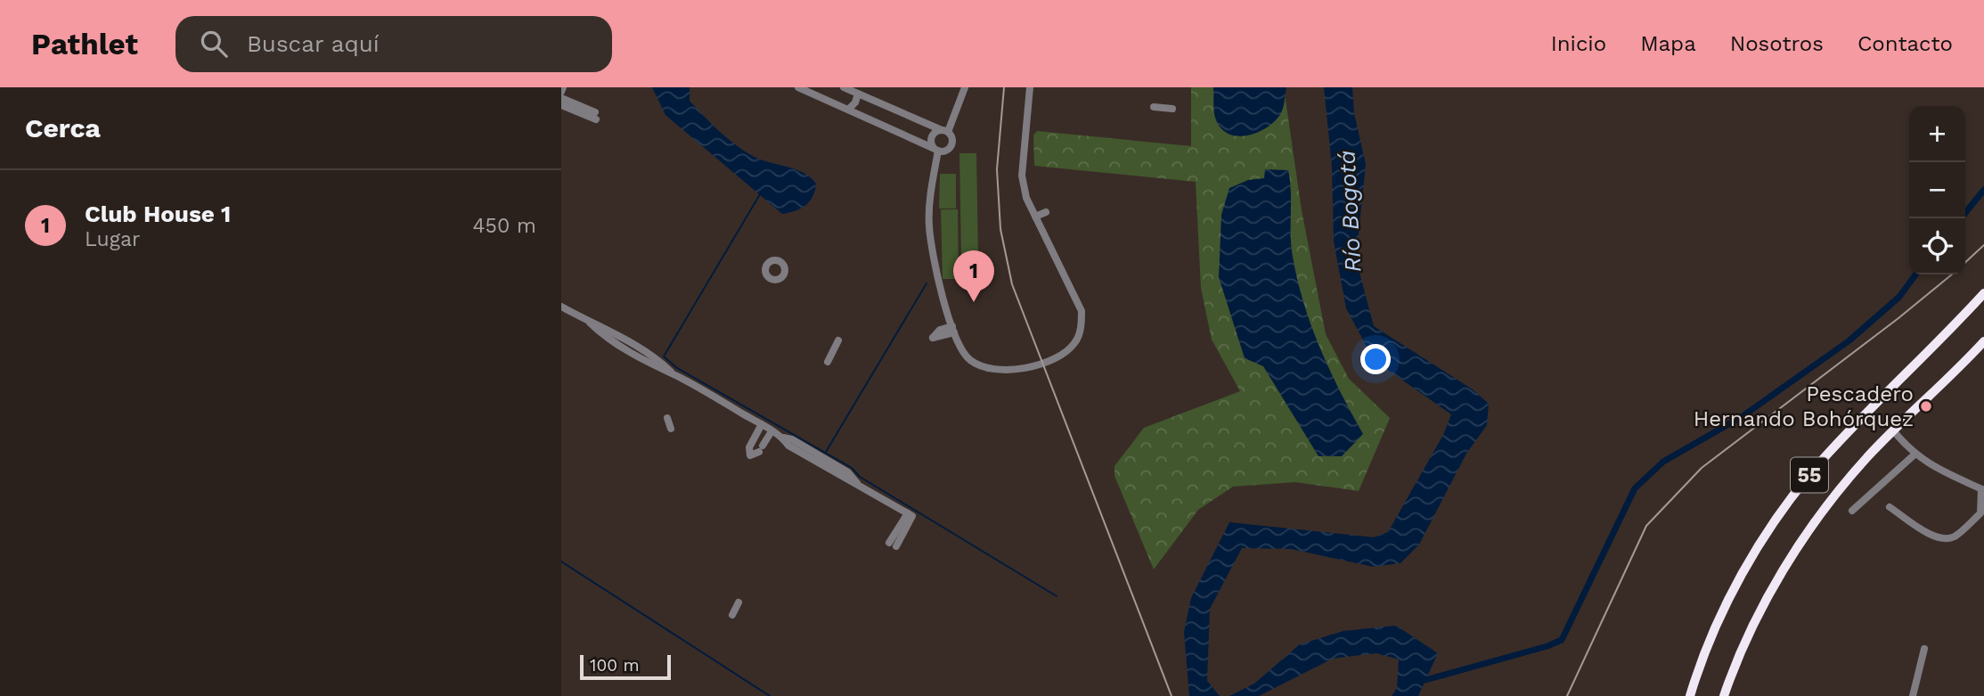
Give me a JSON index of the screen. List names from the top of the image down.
{
  "streets": {
    "highway": ["55"]
  },
  "water": ["Río Bogotá"],
  "places": ["Pescadero Hernando Bohórquez"],
  "scale_bar": "100 m",
  "page": {
    "header": "Pathlet",
    "search": "Buscar aquí",
    "nav": [
      "Inicio",
      "Mapa",
      "Nosotros",
      "Contacto"
    ],
    "heading": "Cerca",
    "map_buttons": ["+", "−"],
    "list": [
      {
        "mark": "1",
        "name": "Club House 1",
        "note": "Lugar",
        "value": "450 m"
      }
    ],
    "pins": "1",
    "scale": "100 m"
  }
}
